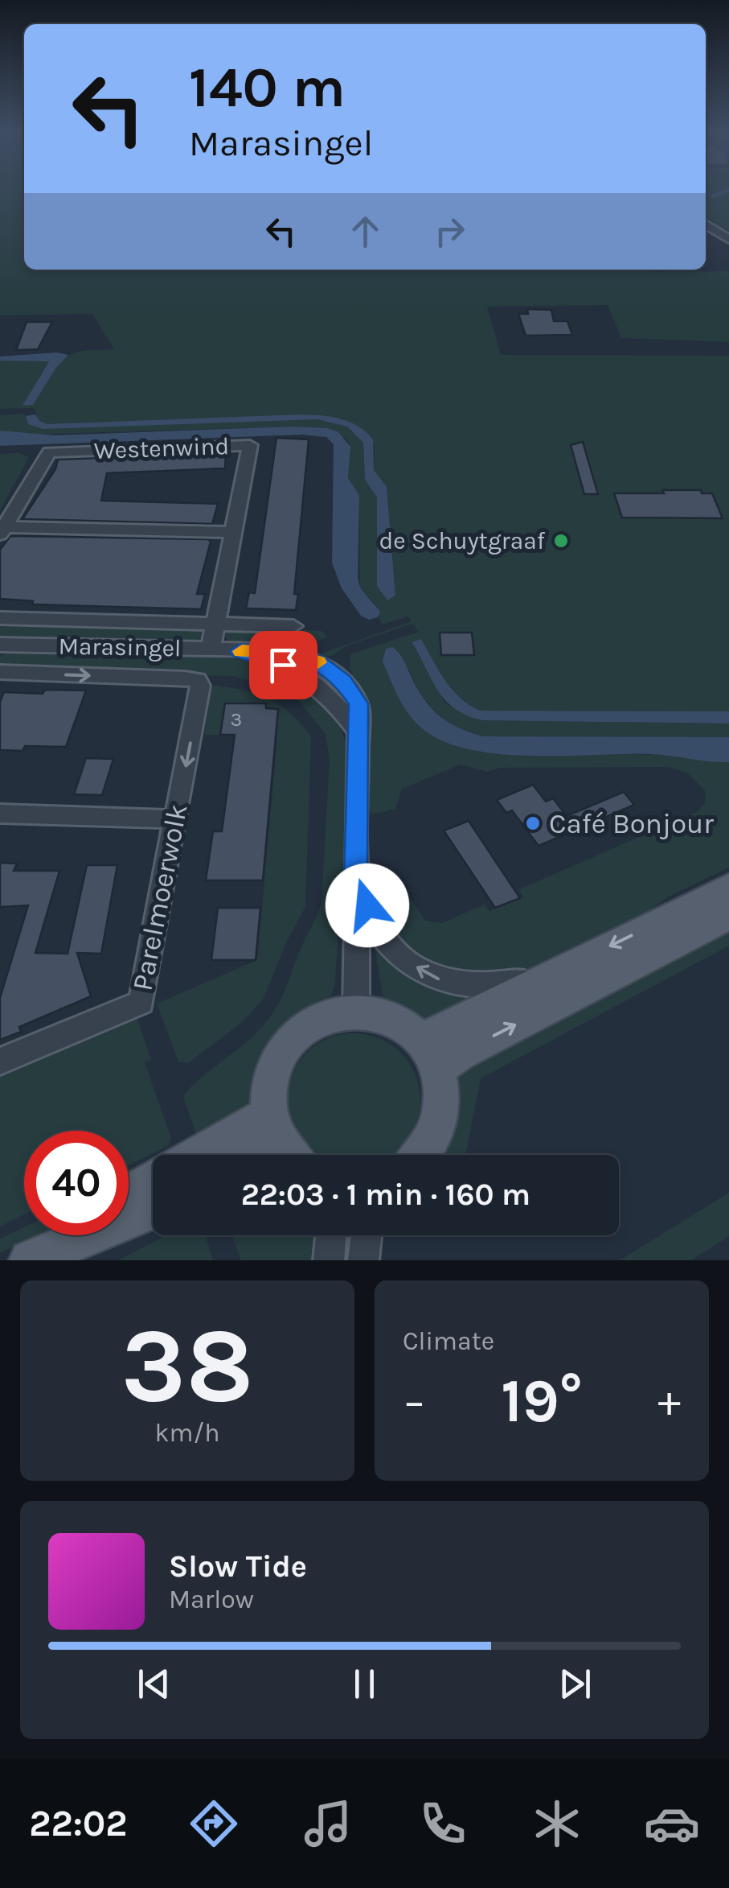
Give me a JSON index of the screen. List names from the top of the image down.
{
  "streets": {
    "street": ["Westenwind", "Marasingel", "Parelmoerwolk"]
  },
  "crossings": [
    ["Westenwind", "Marasingel"]
  ],
  "places": ["de Schuytgraaf", "Café Bonjour"],
  "house_numbers": ["3"],
  "page": {
    "turn": ["140 m", "Marasingel"],
    "limit": "40",
    "trip": "22:03 · 1 min · 160 m",
    "tile": [
      ["38", "km/h"],
      "Climate"
    ],
    "heat": ["−", "19°", "+"],
    "song": ["Slow Tide", "Marlow"],
    "tabs": "22:02"
  }
}
